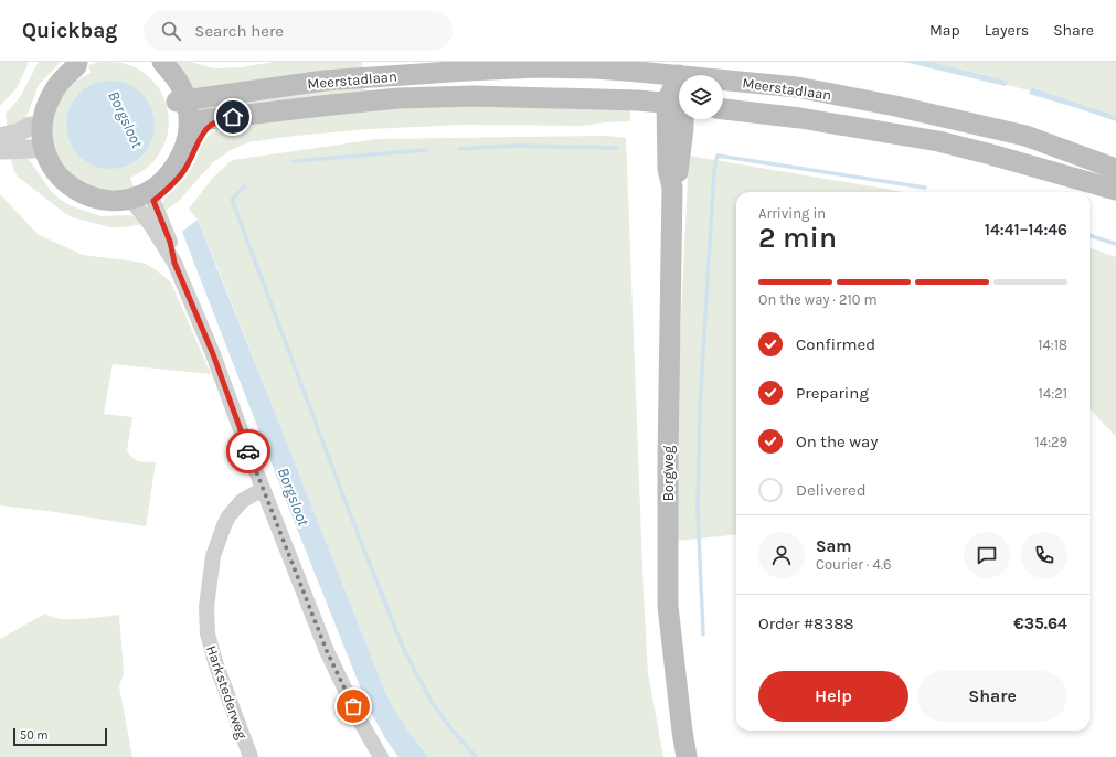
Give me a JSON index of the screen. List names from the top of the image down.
{
  "streets": {
    "main road": ["Meerstadlaan", "Borgweg"],
    "street": ["Harkstederweg"]
  },
  "water": ["Borgsloot"],
  "scale_bar": "50 m",
  "page": {
    "header": "Quickbag",
    "search": "Search here",
    "nav": ["Map", "Layers", "Share"],
    "heading": ["2 min", "Arriving in", "14:41–14:46"],
    "panel": [
      "Sam",
      "Courier · 4.6",
      "Order #8388",
      "€35.64"
    ],
    "bar": "On the way · 210 m",
    "list": [
      ["Confirmed", "14:18"],
      ["Preparing", "14:21"],
      ["On the way", "14:29"],
      "Delivered"
    ],
    "buttons": ["Help", "Share"],
    "scale": "50 m"
  }
}
